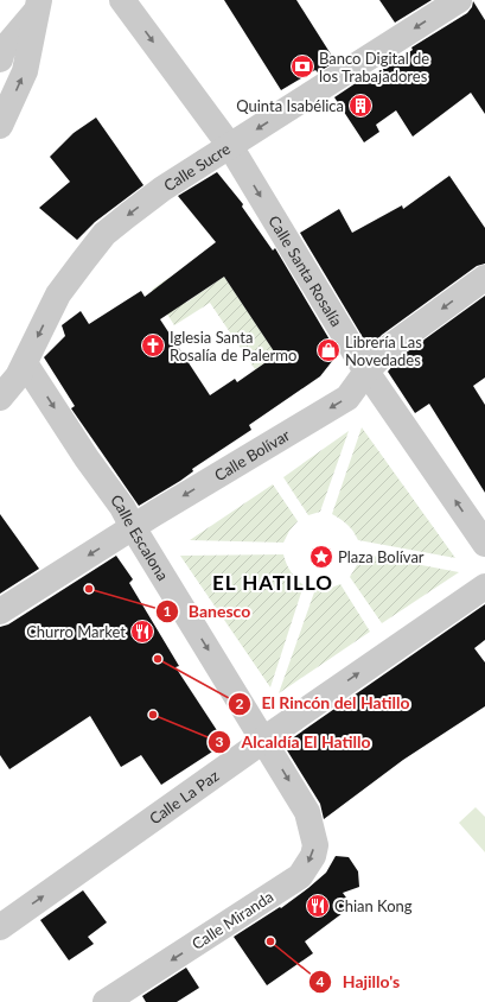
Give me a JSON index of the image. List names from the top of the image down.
{
  "streets": {
    "street": [
      "Calle Sucre",
      "Calle Santa Rosalía",
      "Calle Bolívar",
      "Calle Escalona",
      "Calle La Paz",
      "Calle Miranda"
    ]
  },
  "crossings": [
    ["Calle Sucre", "Calle Santa Rosalía"],
    ["Calle Sucre", "Calle Escalona"],
    ["Calle Santa Rosalía", "Calle Bolívar"],
    ["Calle Bolívar", "Calle Escalona"],
    ["Calle Escalona", "Calle La Paz"],
    ["Calle Escalona", "Calle Miranda"]
  ],
  "one_way": [
    "Calle Sucre",
    "Calle Bolívar",
    "Calle Escalona",
    "Calle La Paz",
    "Calle Miranda"
  ],
  "districts": ["EL HATILLO"],
  "places": {
    "bank": ["Banco Digital de los Trabajadores"],
    "building": ["Quinta Isabélica"],
    "church": ["Iglesia Santa Rosalía de Palermo"],
    "shop": ["Librería Las Novedades"],
    "place": ["Plaza Bolívar"],
    "other": [
      "Banesco",
      "El Rincón del Hatillo",
      "Alcaldía El Hatillo",
      "Hajillo's"
    ],
    "restaurant": ["Churro Market", "Chian Kong"]
  }
}
